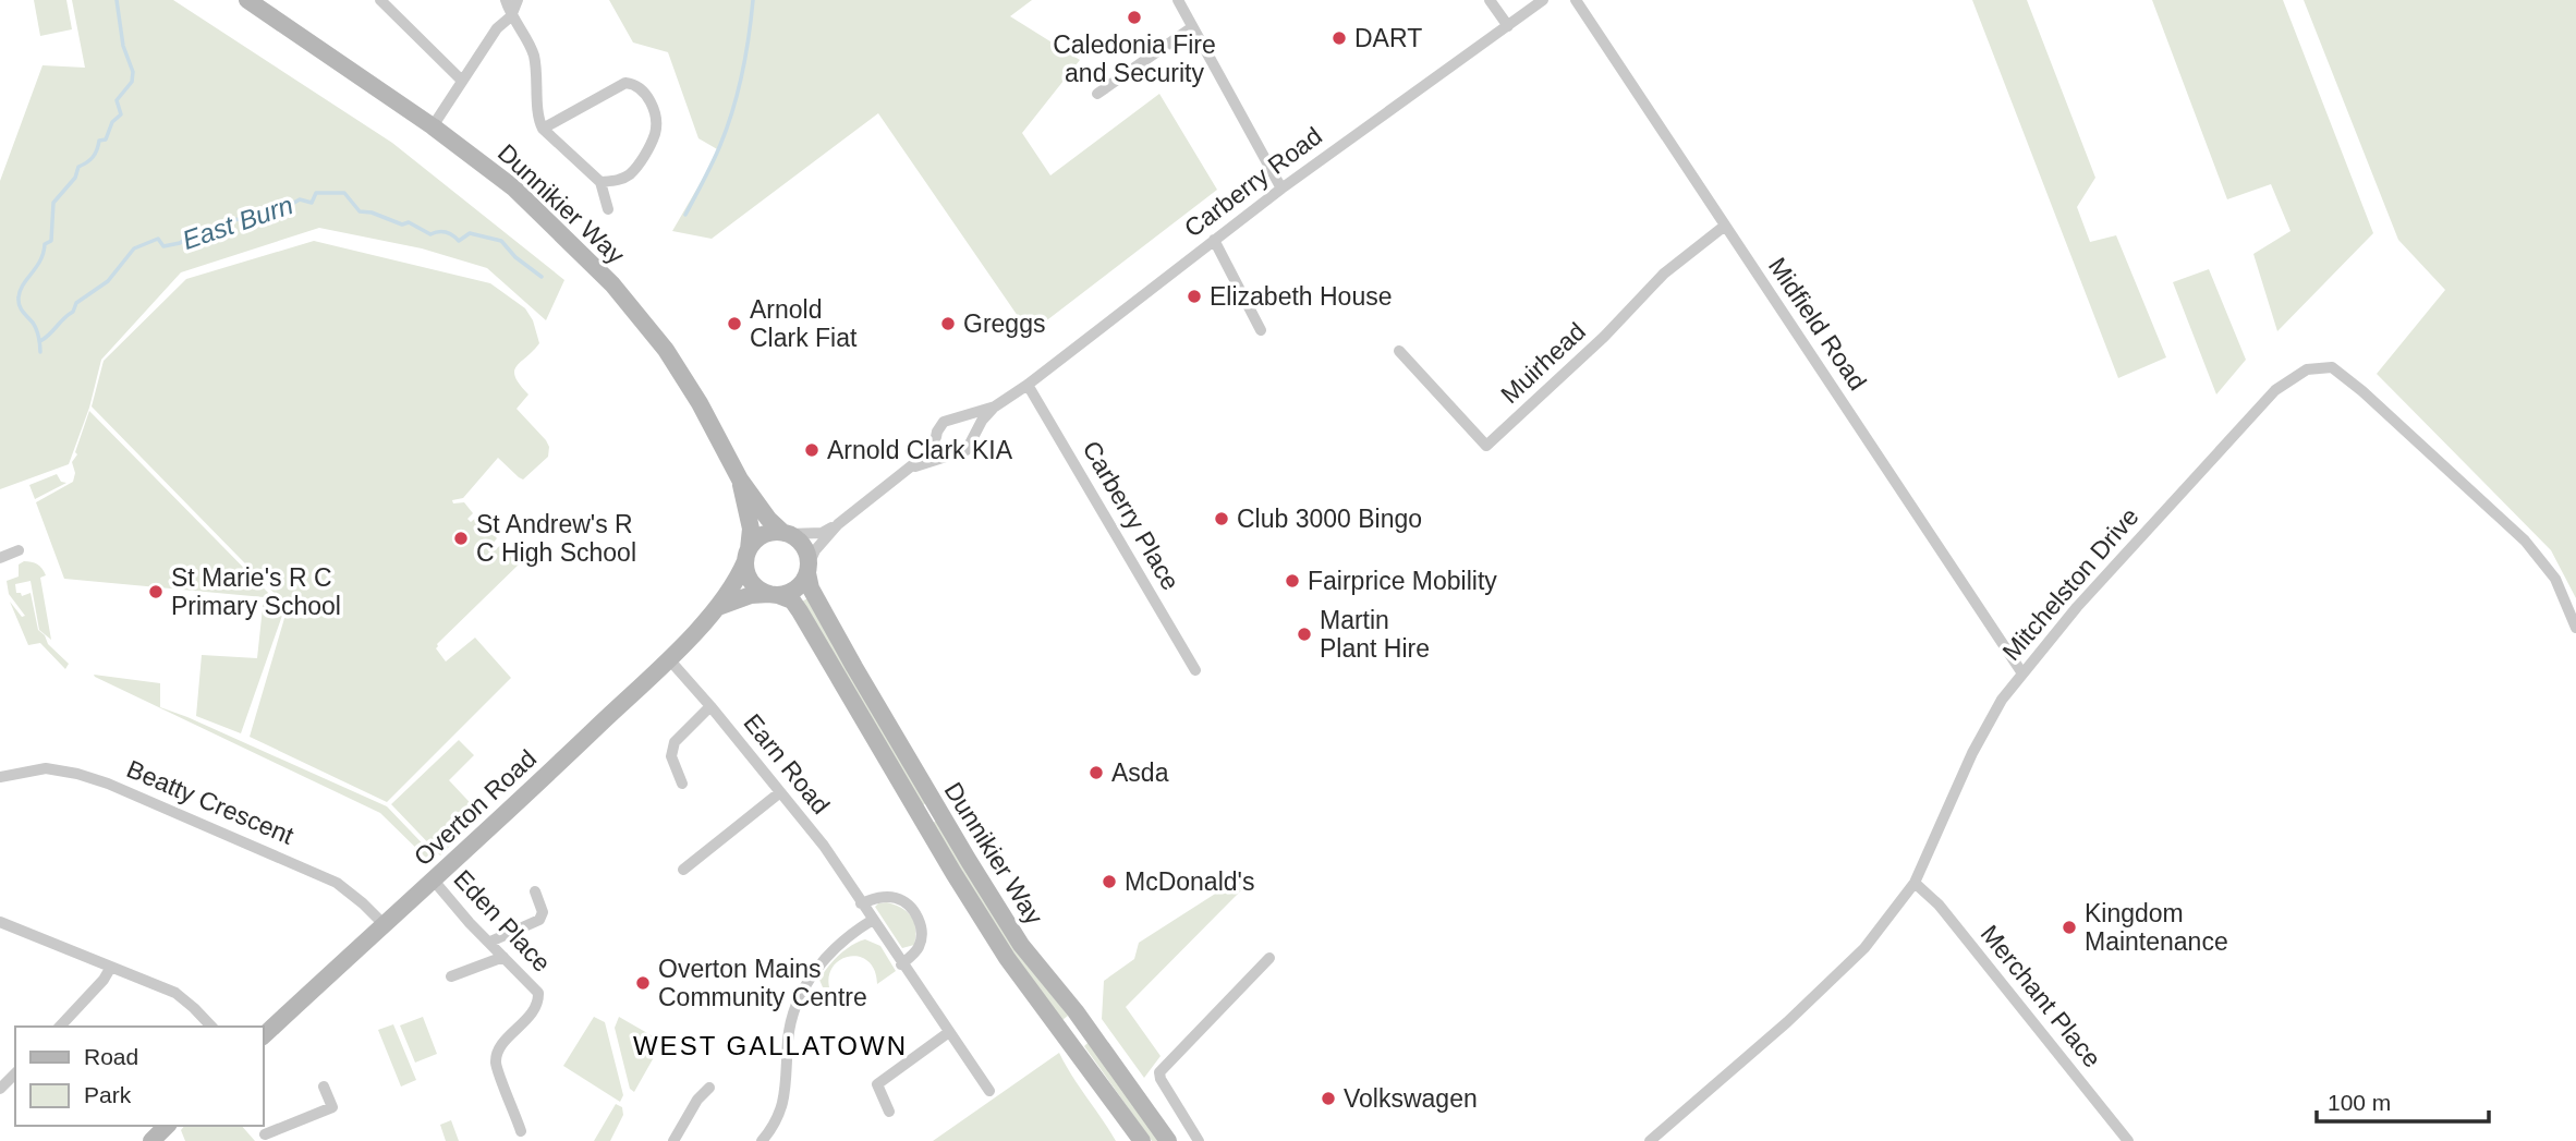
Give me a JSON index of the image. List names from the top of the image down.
{
  "streets": {
    "main road": ["Dunnikier Way", "Overton Road"],
    "street": [
      "Carberry Road",
      "Midfield Road",
      "Muirhead",
      "Carberry Place",
      "Mitchelston Drive",
      "Earn Road",
      "Beatty Crescent",
      "Eden Place",
      "Merchant Place"
    ]
  },
  "crossings": [
    ["Carberry Road", "Dunnikier Way"],
    ["Carberry Road", "Carberry Place"],
    ["Carberry Road", "Overton Road"],
    ["Dunnikier Way", "Overton Road"],
    ["Midfield Road", "Muirhead"],
    ["Midfield Road", "Mitchelston Drive"],
    ["Mitchelston Drive", "Merchant Place"],
    ["Earn Road", "Overton Road"],
    ["Beatty Crescent", "Overton Road"],
    ["Overton Road", "Eden Place"]
  ],
  "districts": ["WEST GALLATOWN"],
  "water": ["East Burn"],
  "places": [
    "Caledonia Fire and Security",
    "DART",
    "Elizabeth House",
    "Arnold Clark Fiat",
    "Greggs",
    "Arnold Clark KIA",
    "Club 3000 Bingo",
    "St Andrew's R C High School",
    "Fairprice Mobility",
    "St Marie's R C Primary School",
    "Martin Plant Hire",
    "Asda",
    "McDonald's",
    "Kingdom Maintenance",
    "Overton Mains Community Centre",
    "Volkswagen"
  ],
  "legend": ["Road", "Park"],
  "scale_bar": "100 m"
}
